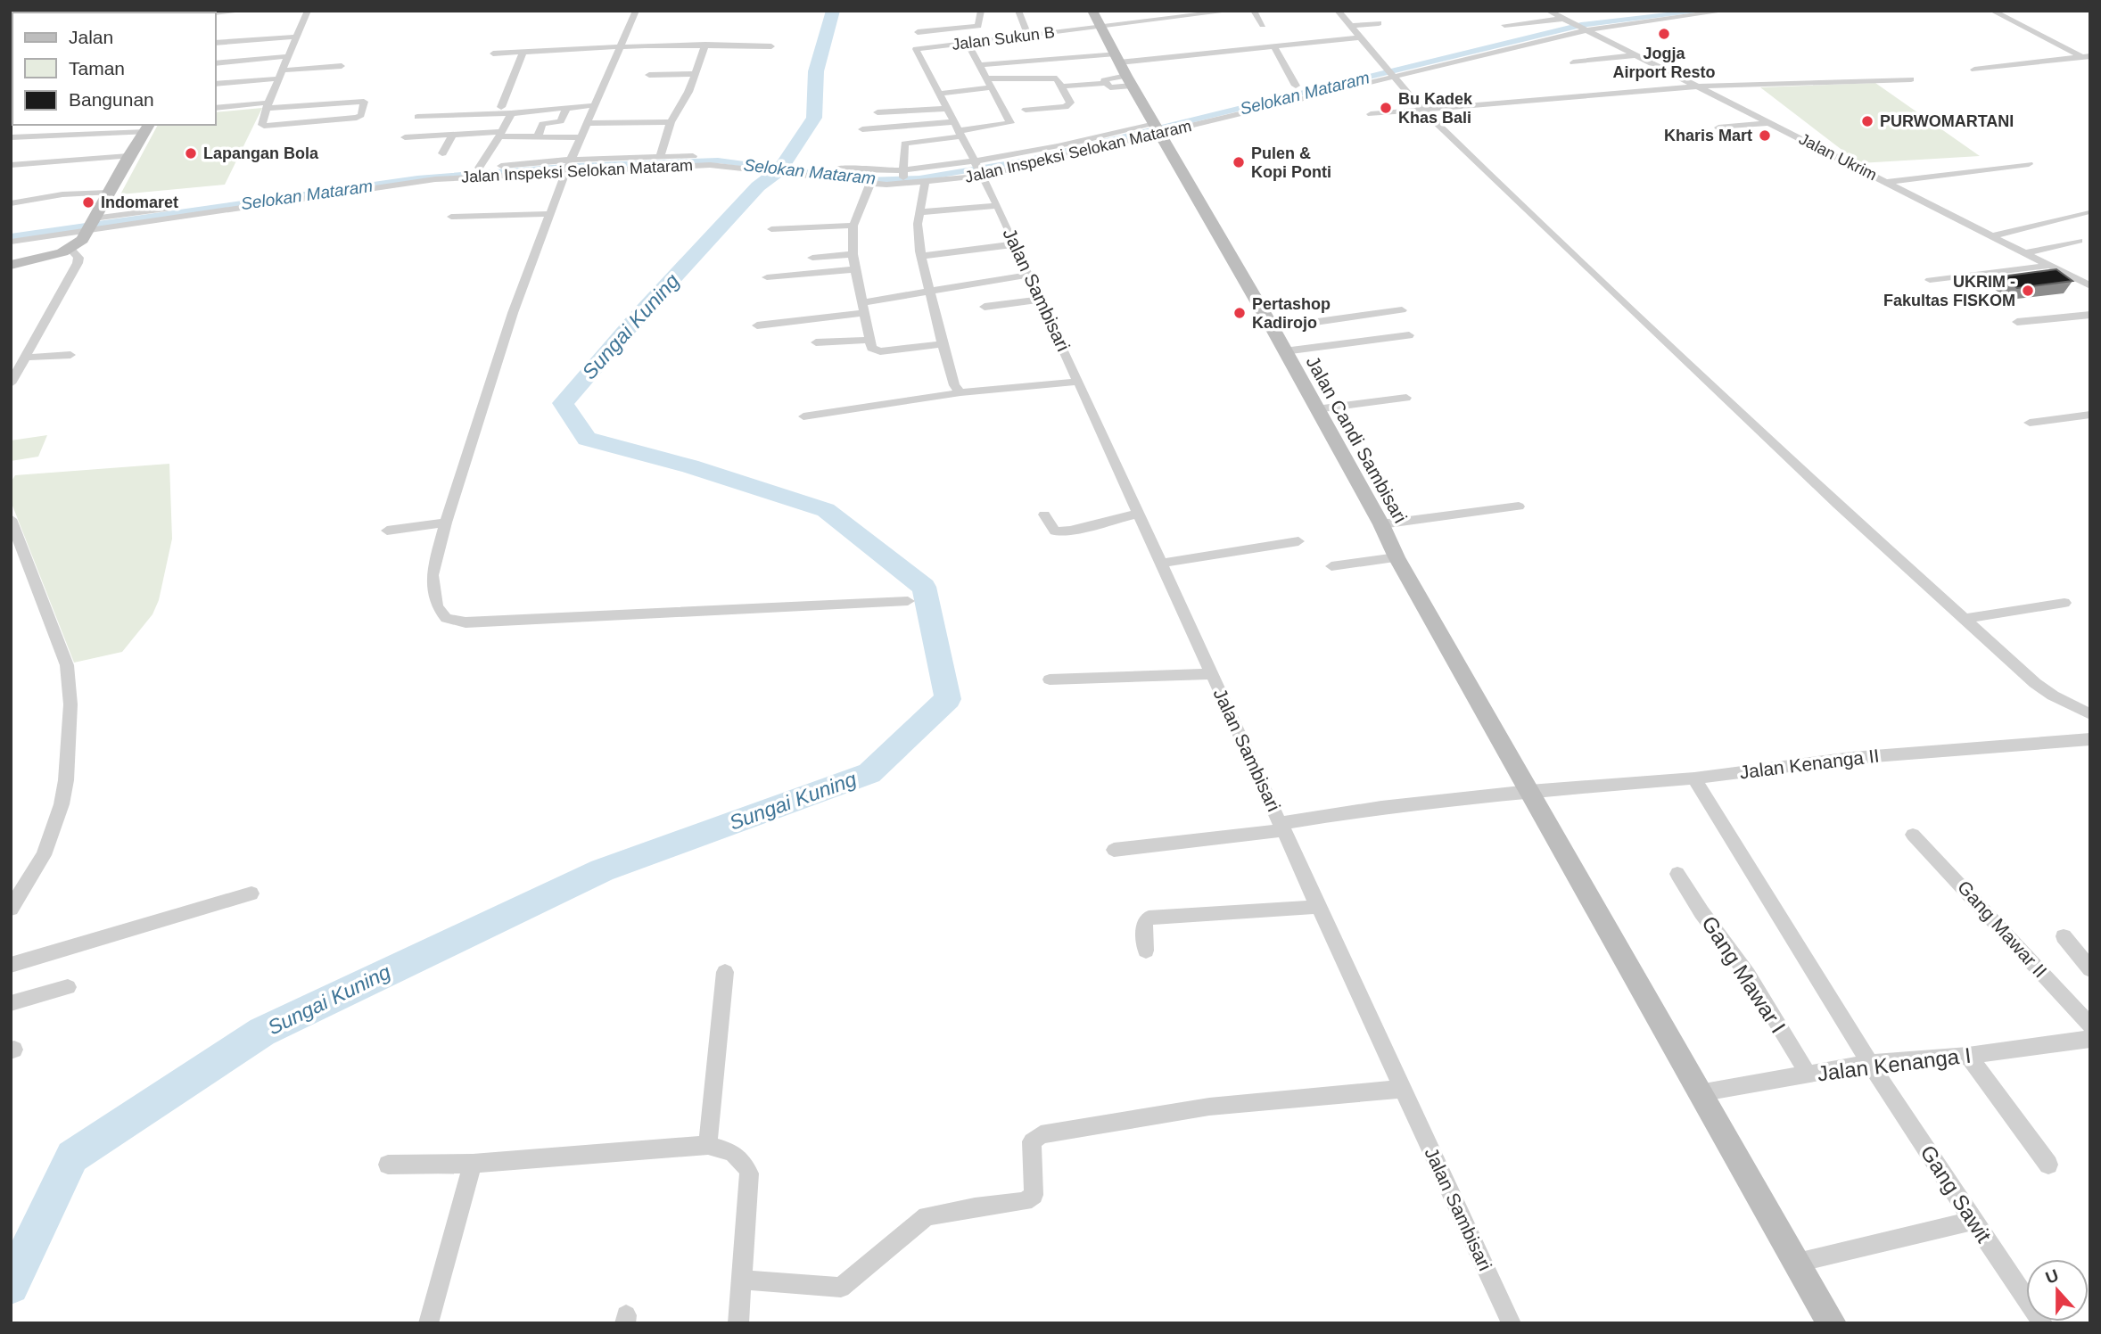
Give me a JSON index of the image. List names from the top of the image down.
{
  "streets": {
    "street": [
      "Jalan Sukun B",
      "Jalan Inspeksi Selokan Mataram",
      "Jalan Ukrim",
      "Jalan Sambisari",
      "Jalan Candi Sambisari",
      "Jalan Kenanga II",
      "Gang Mawar II",
      "Gang Mawar I",
      "Jalan Kenanga I",
      "Gang Sawit"
    ]
  },
  "crossings": [
    ["Jalan Sukun B", "Jalan Candi Sambisari"],
    ["Jalan Inspeksi Selokan Mataram", "Jalan Ukrim"],
    ["Jalan Inspeksi Selokan Mataram", "Jalan Sambisari"],
    ["Jalan Inspeksi Selokan Mataram", "Jalan Candi Sambisari"],
    ["Jalan Sambisari", "Jalan Kenanga II"],
    ["Jalan Candi Sambisari", "Jalan Kenanga II"],
    ["Jalan Candi Sambisari", "Jalan Kenanga I"],
    ["Jalan Kenanga II", "Gang Sawit"],
    ["Gang Mawar I", "Jalan Kenanga I"],
    ["Jalan Kenanga I", "Gang Sawit"]
  ],
  "water": ["Selokan Mataram", "Sungai Kuning"],
  "places": [
    "Jogja Airport Resto",
    "Bu Kadek Khas Bali",
    "PURWOMARTANI",
    "Kharis Mart",
    "Lapangan Bola",
    "Pulen & Kopi Ponti",
    "Indomaret",
    "UKRIM - Fakultas FISKOM",
    "Pertashop Kadirojo"
  ],
  "legend": ["Jalan", "Taman", "Bangunan"],
  "north": "top"
}
